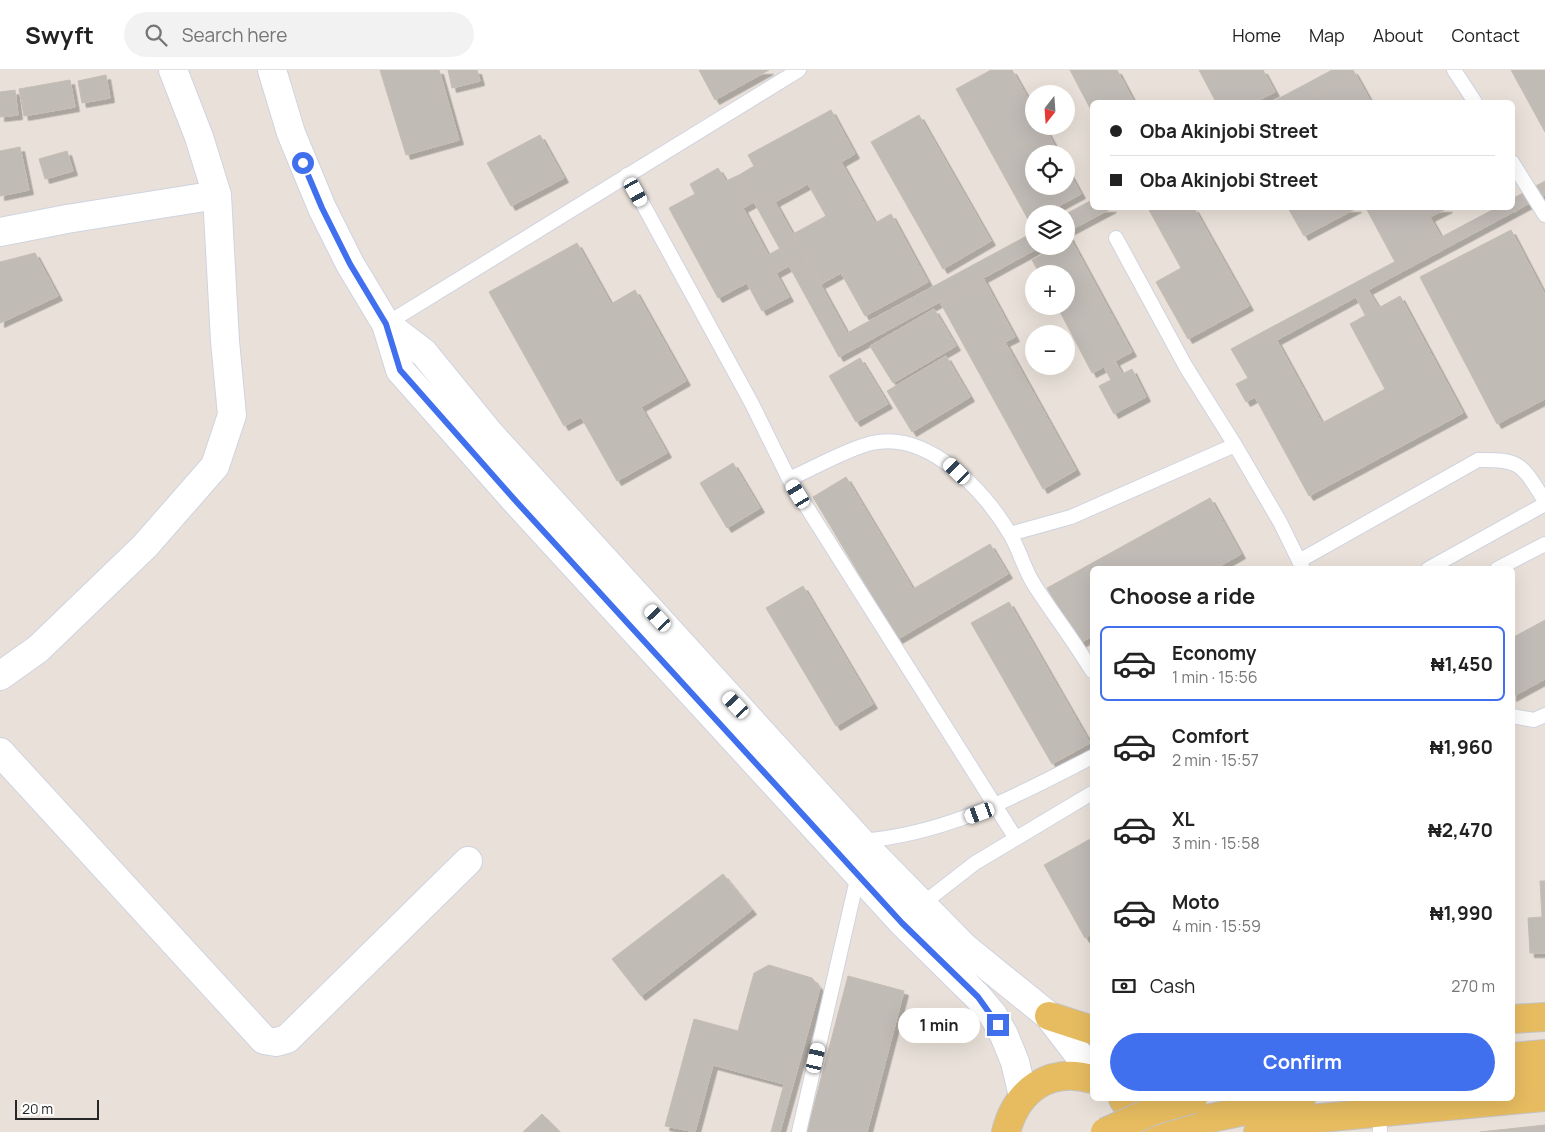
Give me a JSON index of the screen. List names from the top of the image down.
{
  "scale_bar": "20 m",
  "north": "bottom",
  "page": {
    "header": "Swyft",
    "search": "Search here",
    "nav": [
      "Home",
      "Map",
      "About",
      "Contact"
    ],
    "map_buttons": ["+", "−"],
    "banner": ["Oba Akinjobi Street", "Oba Akinjobi Street"],
    "heading": "Choose a ride",
    "list": [
      {
        "name": "Economy",
        "note": "1 min · 15:56",
        "value": "₦1,450"
      },
      {
        "name": "Comfort",
        "note": "2 min · 15:57",
        "value": "₦1,960"
      },
      {
        "name": "XL",
        "note": "3 min · 15:58",
        "value": "₦2,470"
      },
      {
        "name": "Moto",
        "note": "4 min · 15:59",
        "value": "₦1,990"
      }
    ],
    "pay": ["Cash", "270 m"],
    "bubble": "1 min",
    "buttons": "Confirm",
    "scale": "20 m"
  }
}
